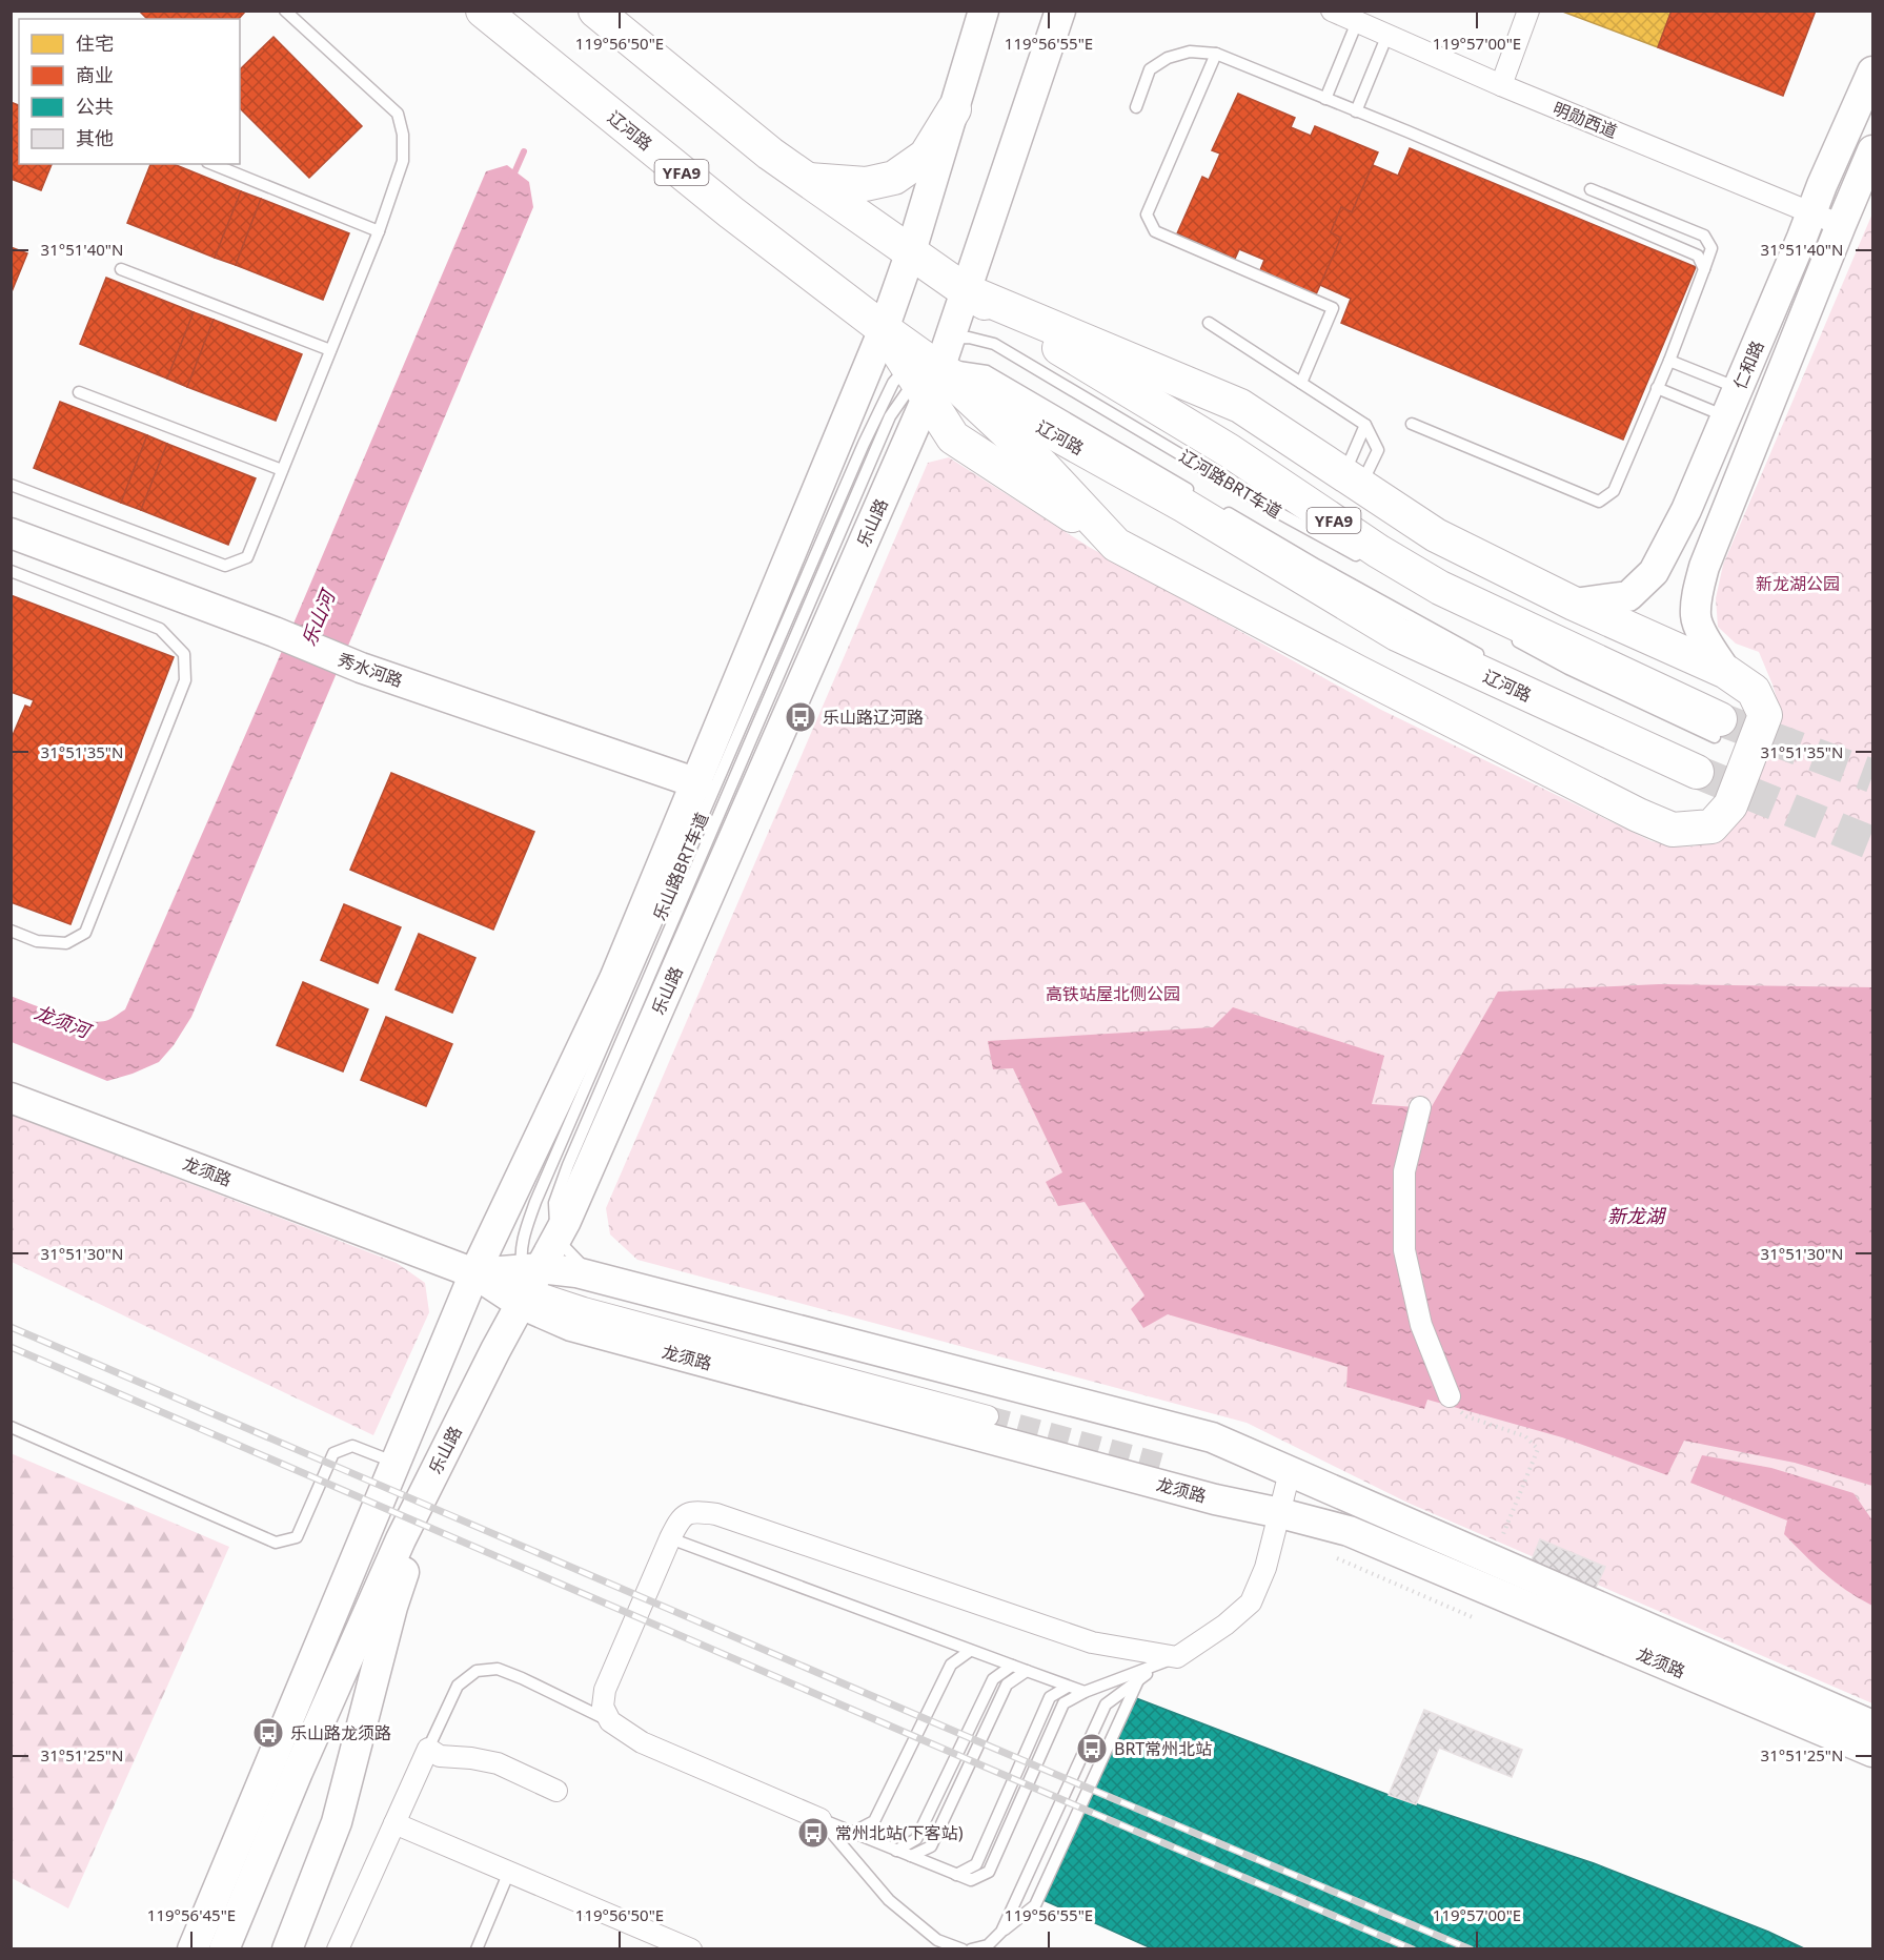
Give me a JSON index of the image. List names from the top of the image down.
{
  "streets": {
    "main road": ["辽河路", "YFA9"],
    "street": [
      "明勋西道",
      "仁和路",
      "乐山路",
      "秀水河路",
      "龙须路"
    ],
    "lane": ["辽河路BRT车道", "乐山路BRT车道"]
  },
  "crossings": [
    ["明勋西道", "仁和路"],
    ["辽河路", "辽河路BRT车道"],
    ["辽河路", "乐山路"],
    ["辽河路", "乐山路BRT车道"],
    ["YFA9", "乐山路"],
    ["辽河路BRT车道", "乐山路"],
    ["辽河路BRT车道", "乐山路BRT车道"],
    ["乐山路", "乐山路BRT车道"],
    ["乐山路", "龙须路"],
    ["乐山路BRT车道", "龙须路"]
  ],
  "water": ["乐山河", "龙须河", "新龙湖"],
  "parks": ["新龙湖公园", "高铁站屋北侧公园"],
  "places": {
    "bus stop": [
      "乐山路辽河路",
      "乐山路龙须路",
      "BRT常州北站",
      "常州北站(下客站)"
    ]
  },
  "legend": [
    "住宅",
    "商业",
    "公共",
    "其他"
  ],
  "coordinates": [
    "119°56'50\"E",
    "119°56'55\"E",
    "119°57'00\"E",
    "31°51'40\"N",
    "31°51'35\"N",
    "31°51'30\"N",
    "31°51'25\"N",
    "119°56'45\"E"
  ]
}
